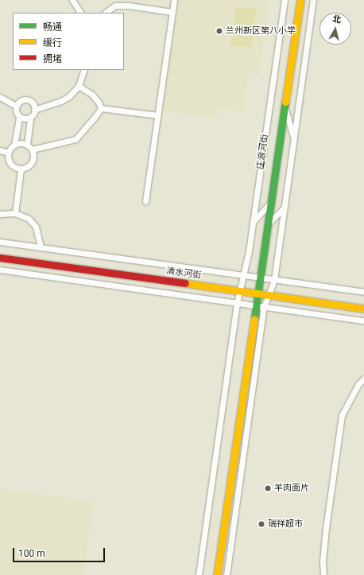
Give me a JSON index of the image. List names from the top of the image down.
{
  "streets": {
    "street": ["庄浪河街", "清水河街"]
  },
  "crossings": [
    ["庄浪河街", "清水河街"]
  ],
  "places": ["兰州新区第八小学", "羊肉面片", "瑞祥超市"],
  "legend": ["畅通", "缓行", "拥堵"],
  "scale_bar": "100 m",
  "north": "top"
}
